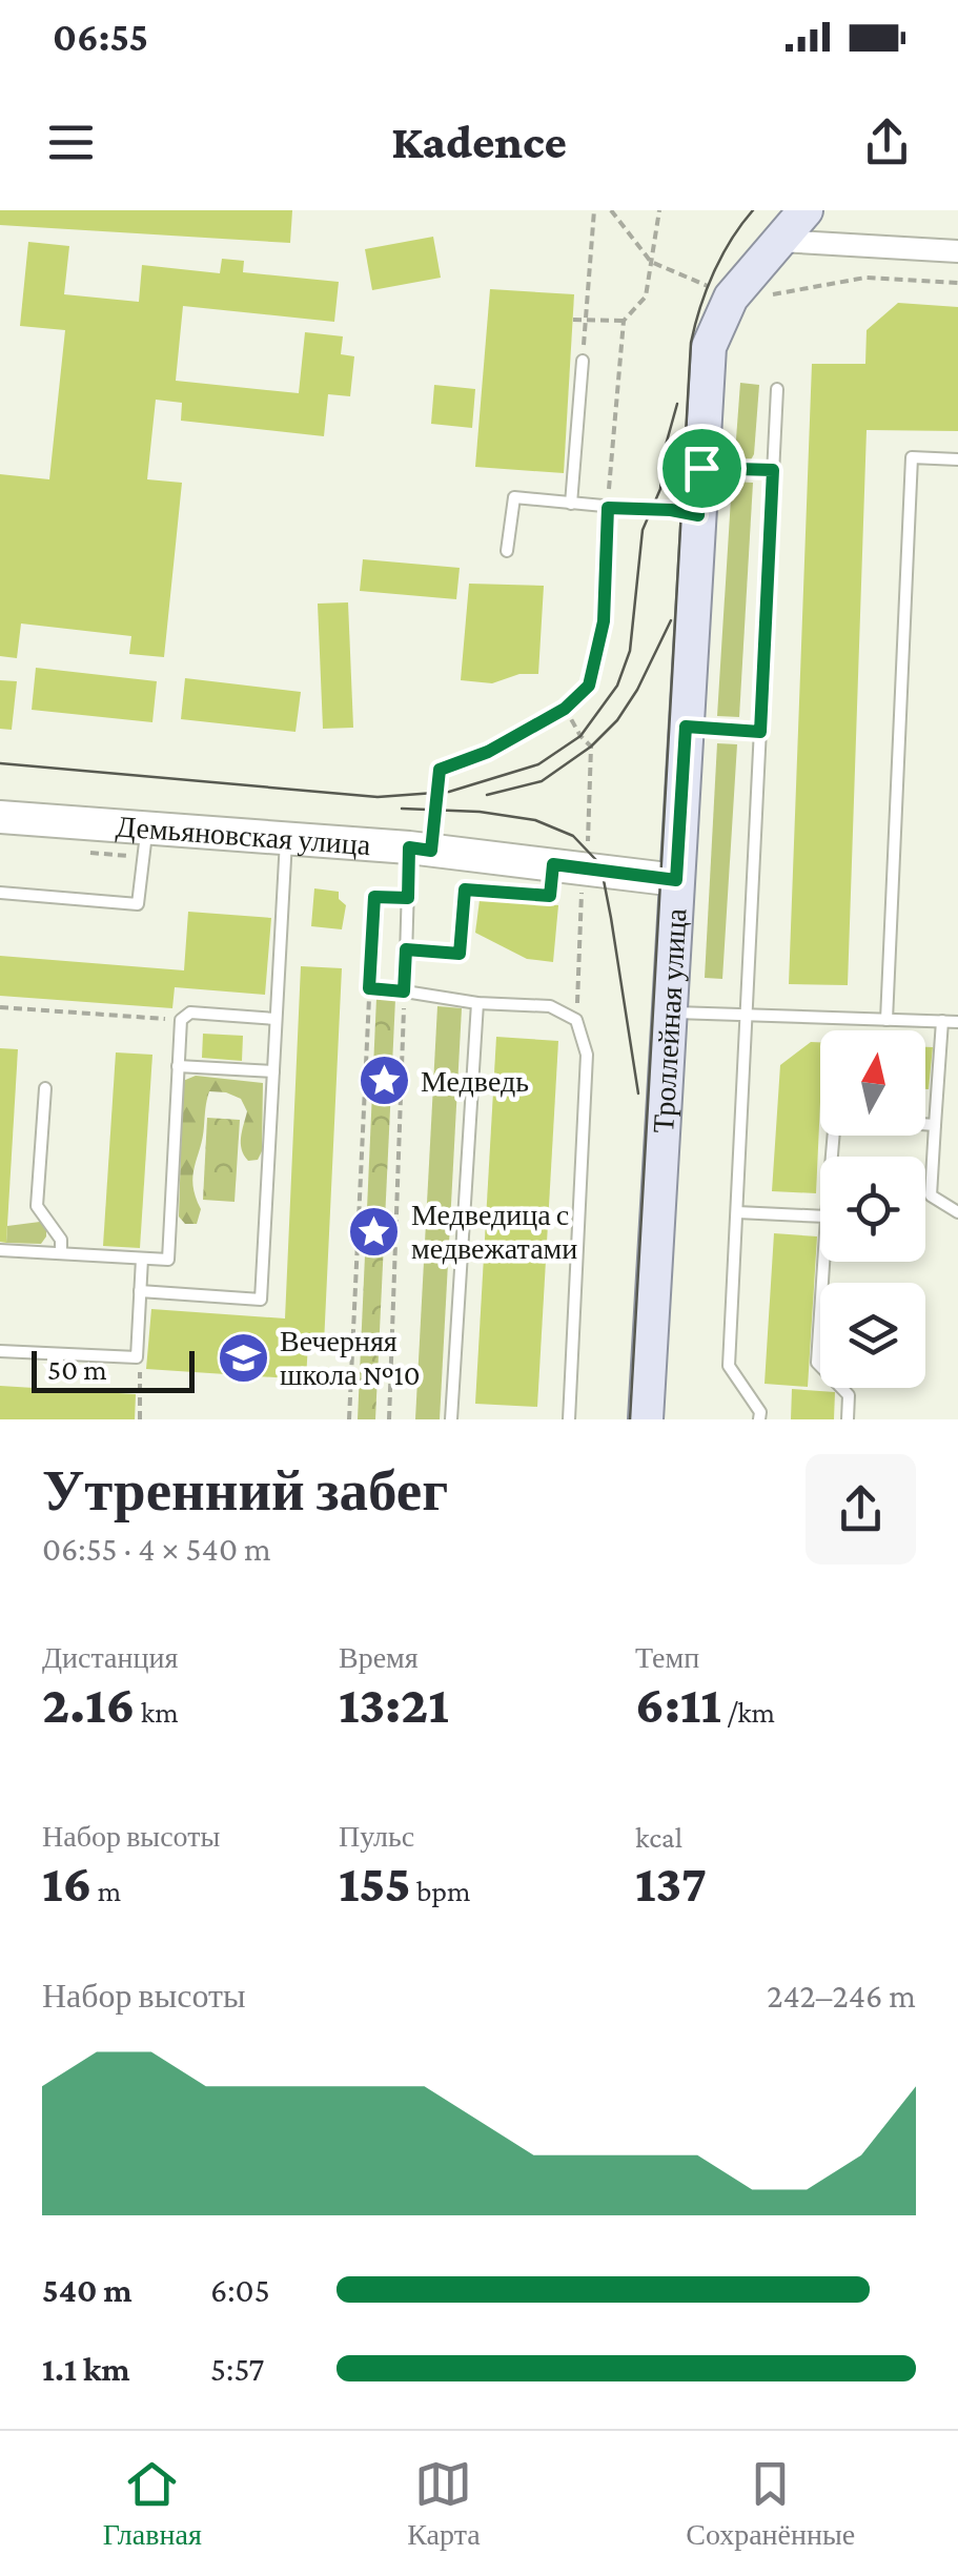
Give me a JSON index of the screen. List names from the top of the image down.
{
  "streets": {
    "main road": ["Троллейная улица"],
    "street": ["Демьяновская улица"]
  },
  "crossings": [
    ["Демьяновская улица", "Троллейная улица"]
  ],
  "places": {
    "place": ["Медведь", "Медведица с медвежатами"],
    "school or university": ["Вечерняя школа №10"]
  },
  "scale_bar": "50 m",
  "north": "top",
  "page": {
    "status": "06:55",
    "header": "Kadence",
    "scale": "50 m",
    "heading": ["Утренний забег", "06:55 · 4 × 540 m"],
    "stats": [
      ["Дистанция", "2.16 km"],
      ["Время", "13:21"],
      ["Темп", "6:11 /km"],
      ["Набор высоты", "16 m"],
      ["Пульс", "155 bpm"],
      ["kcal", "137"]
    ],
    "chart": ["Набор высоты", "242–246 m"],
    "list": [
      {
        "name": "540 m",
        "note": "6:05"
      },
      {
        "name": "1.1 km",
        "note": "5:57"
      }
    ],
    "tabs": ["Главная", "Карта", "Сохранённые"]
  }
}
